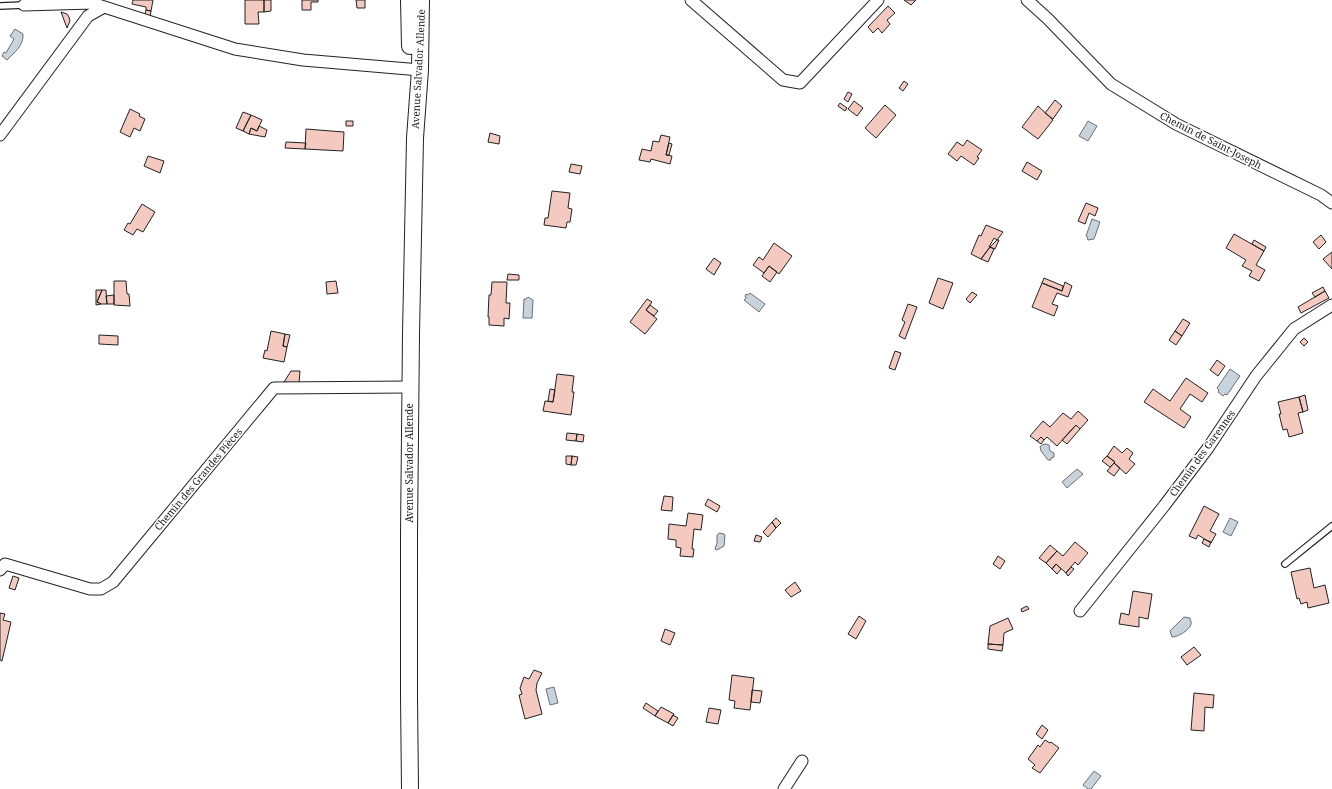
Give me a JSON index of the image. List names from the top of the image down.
{
  "streets": {
    "main road": ["Avenue Salvador Allende"],
    "street": ["Chemin de Saint-Joseph", "Chemin des Garennes", "Chemin des Grandes Pièces"]
  },
  "crossings": [
    ["Avenue Salvador Allende", "Chemin des Grandes Pièces"]
  ]
}
